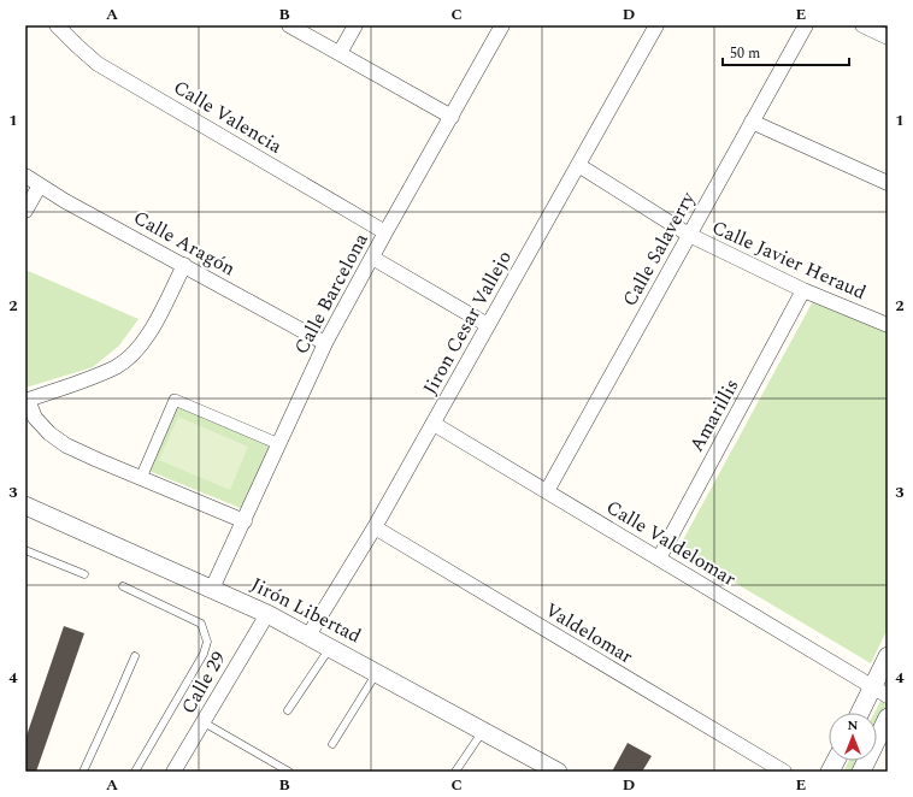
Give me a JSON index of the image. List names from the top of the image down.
{
  "streets": {
    "street": [
      "Calle Valencia",
      "Calle Aragón",
      "Calle Salaverry",
      "Calle Javier Heraud",
      "Calle Barcelona",
      "Jiron Cesar Vallejo",
      "Amarillis",
      "Calle Valdelomar",
      "Jirón Libertad",
      "Valdelomar",
      "Calle 29"
    ]
  },
  "crossings": [
    ["Calle Valencia", "Calle Barcelona"],
    ["Calle Aragón", "Calle Barcelona"],
    ["Calle Salaverry", "Calle Javier Heraud"],
    ["Calle Salaverry", "Calle Valdelomar"],
    ["Calle Javier Heraud", "Jiron Cesar Vallejo"],
    ["Calle Javier Heraud", "Amarillis"],
    ["Calle Barcelona", "Jirón Libertad"],
    ["Jiron Cesar Vallejo", "Calle Valdelomar"],
    ["Jiron Cesar Vallejo", "Jirón Libertad"],
    ["Jiron Cesar Vallejo", "Valdelomar"],
    ["Amarillis", "Calle Valdelomar"],
    ["Jirón Libertad", "Calle 29"]
  ],
  "scale_bar": "50 m",
  "north": "top",
  "grid": {
    "columns": [
      "A",
      "B",
      "C",
      "D",
      "E"
    ],
    "rows": [
      "1",
      "2",
      "3",
      "4"
    ]
  }
}
